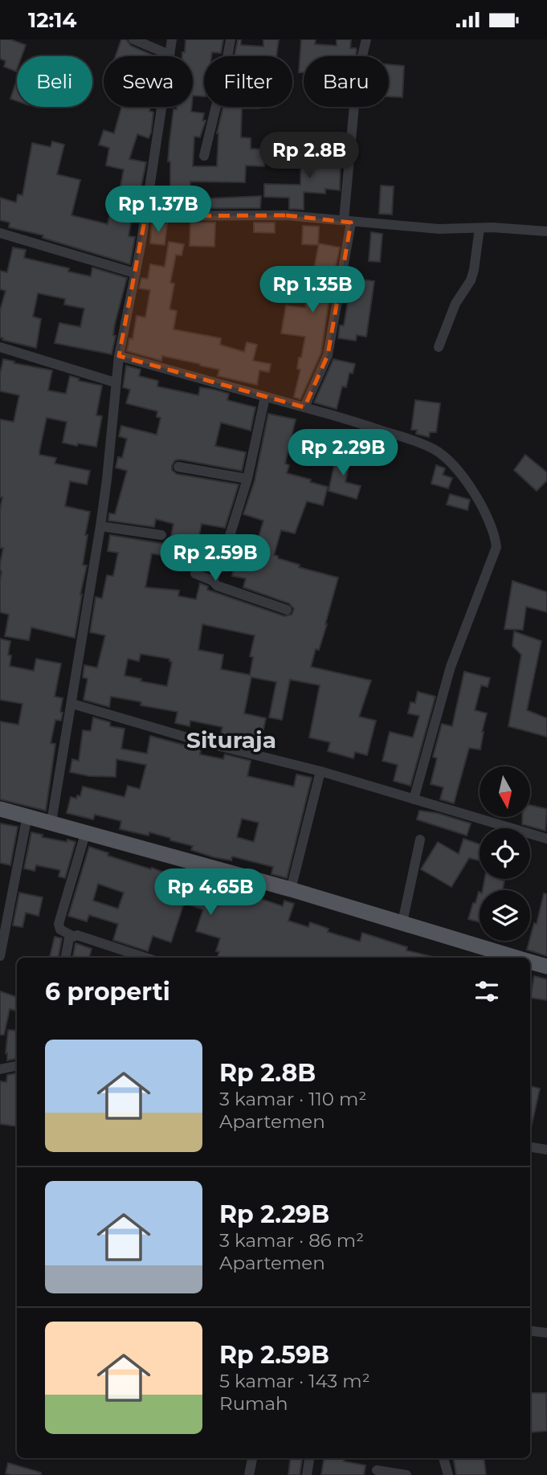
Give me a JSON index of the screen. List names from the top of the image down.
{
  "districts": ["Situraja"],
  "north": "bottom",
  "page": {
    "status": "12:14",
    "chip": [
      "Beli",
      "Sewa",
      "Filter",
      "Baru"
    ],
    "price": [
      "Rp 2.8B",
      "Rp 1.37B",
      "Rp 1.35B",
      "Rp 2.29B",
      "Rp 2.59B",
      "Rp 4.65B"
    ],
    "heading": "6 properti",
    "list": [
      {
        "name": "Rp 2.8B",
        "note": "3 kamar · 110 m² · Apartemen"
      },
      {
        "name": "Rp 2.29B",
        "note": "3 kamar · 86 m² · Apartemen"
      },
      {
        "name": "Rp 2.59B",
        "note": "5 kamar · 143 m² · Rumah"
      }
    ]
  }
}
